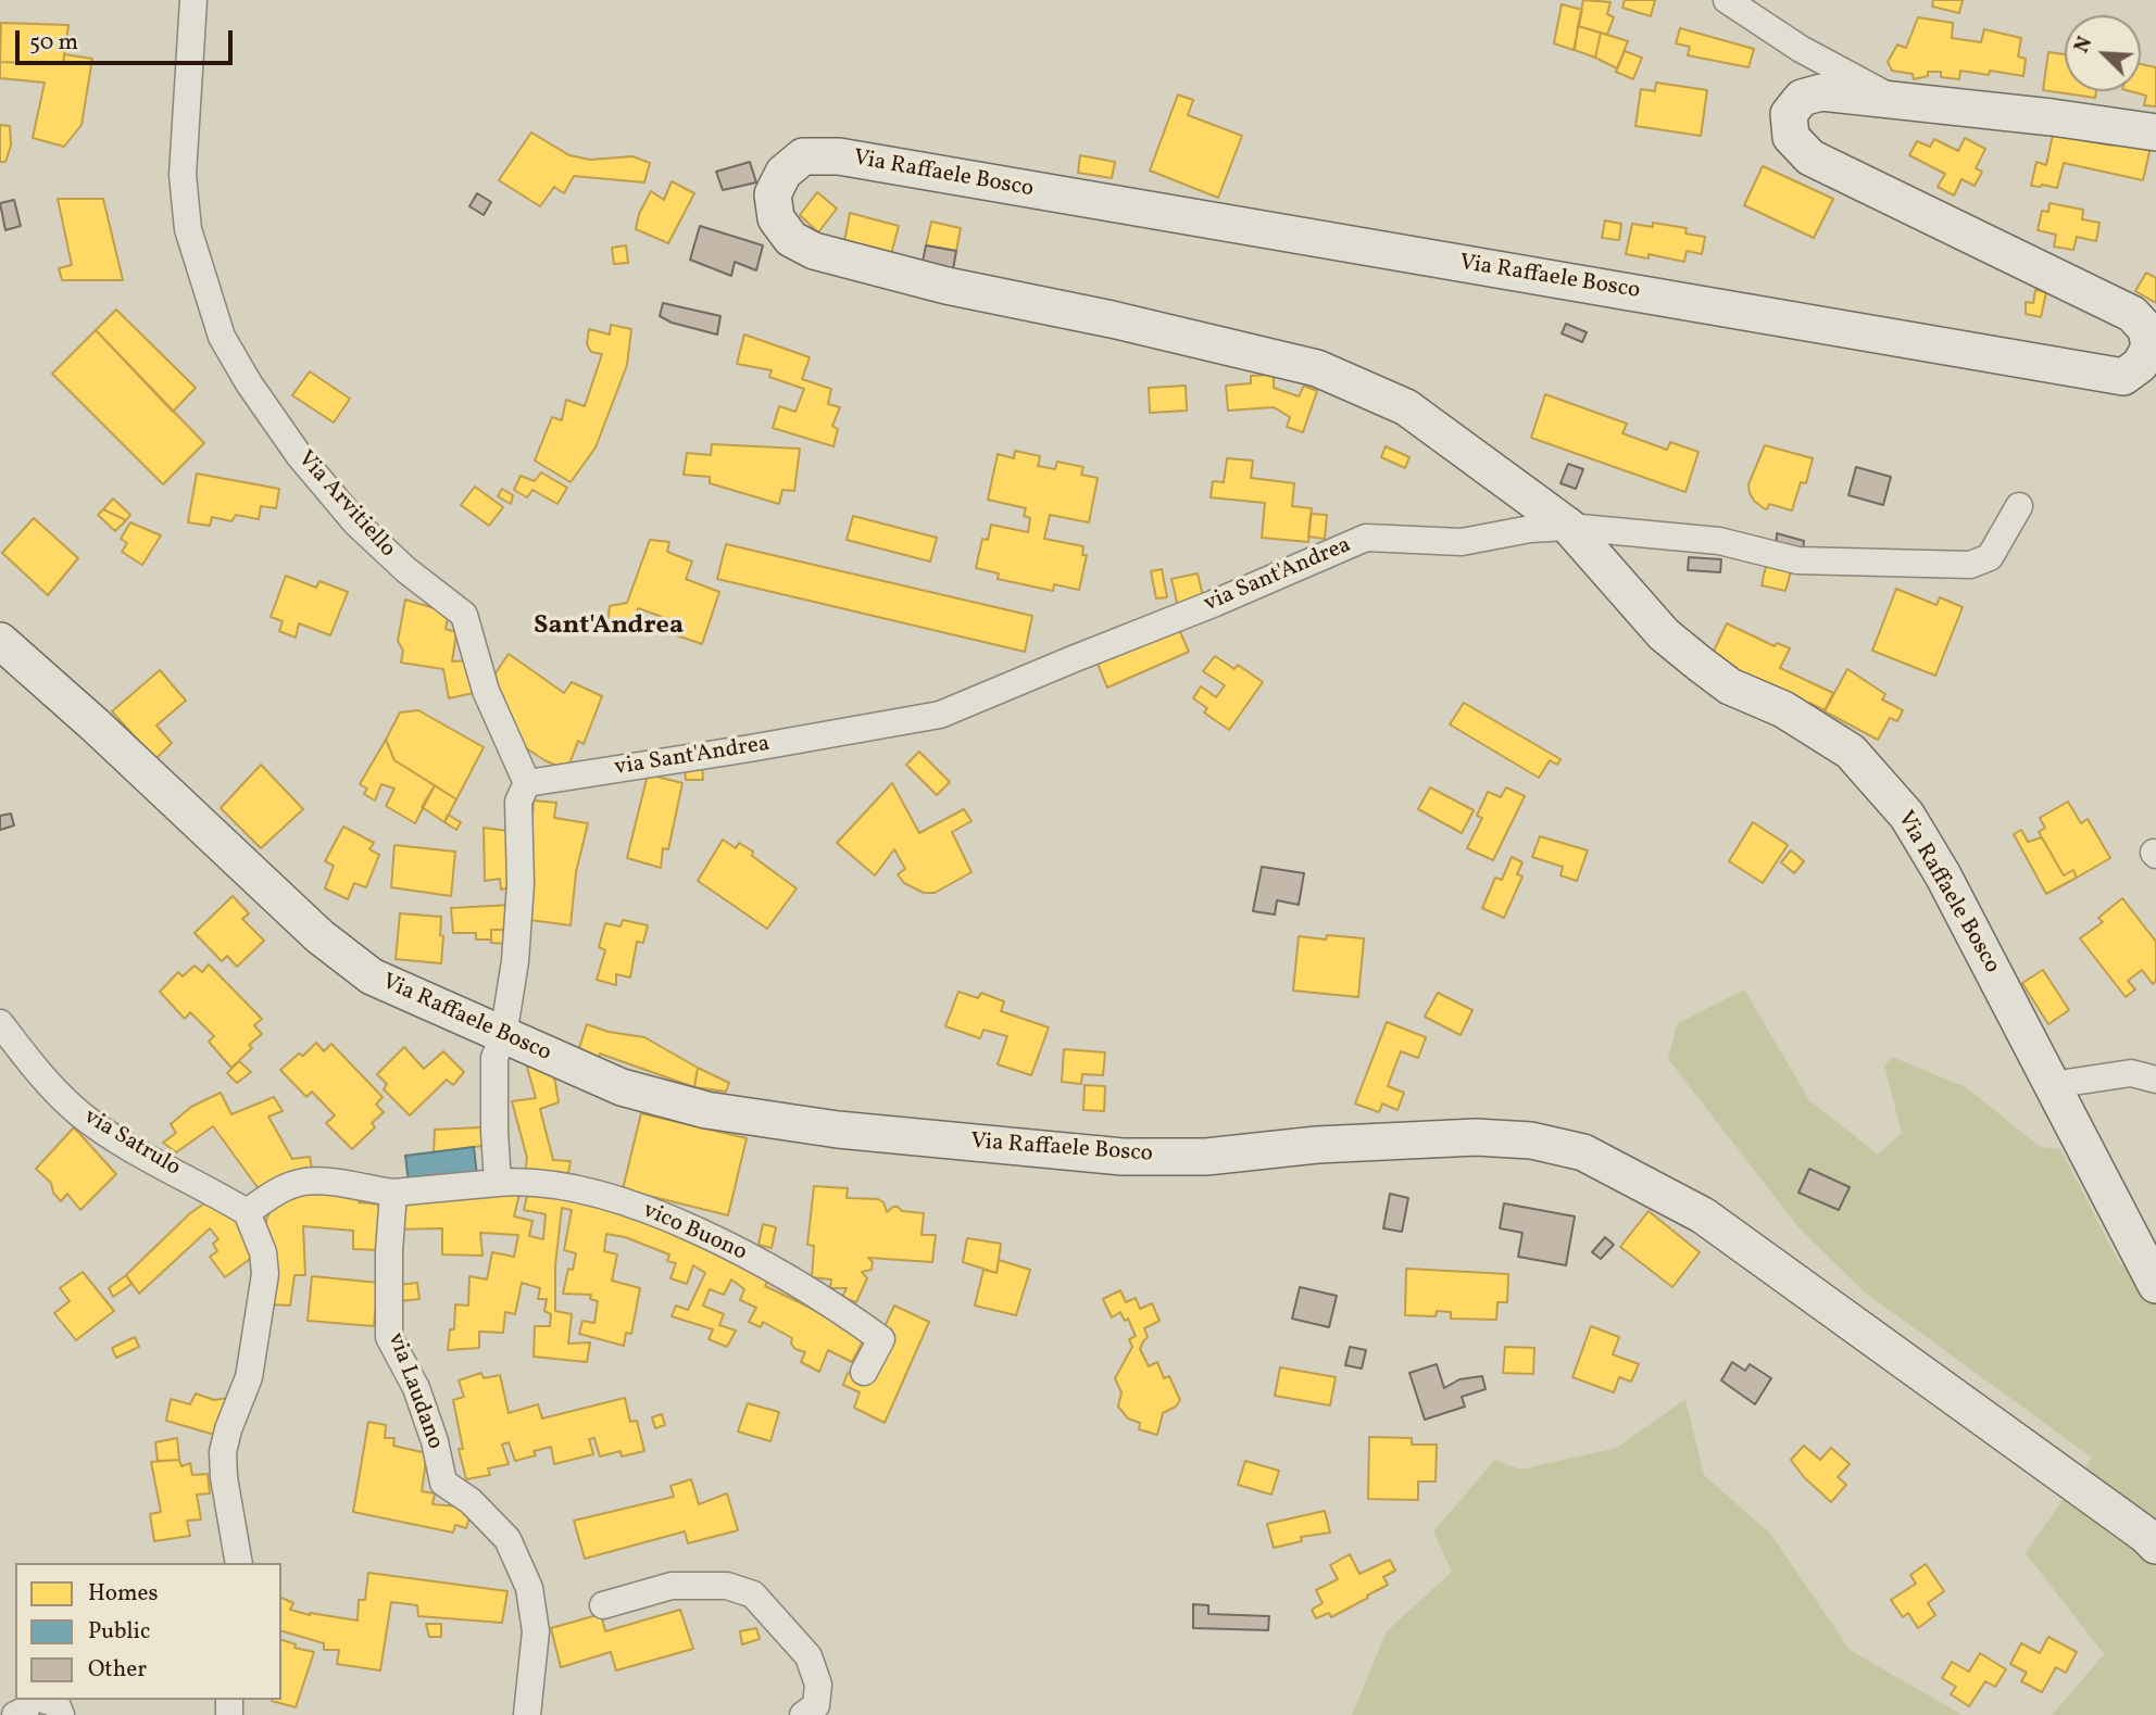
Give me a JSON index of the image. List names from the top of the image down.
{
  "streets": {
    "street": [
      "Via Raffaele Bosco",
      "Via Arvitiello",
      "via Sant'Andrea",
      "via Satrulo",
      "vico Buono",
      "via Laudano"
    ]
  },
  "crossings": [
    ["Via Raffaele Bosco", "via Sant'Andrea"],
    ["Via Arvitiello", "via Sant'Andrea"]
  ],
  "districts": ["Sant'Andrea"],
  "legend": ["Homes", "Public", "Other"],
  "scale_bar": "50 m",
  "north": "top left"
}
